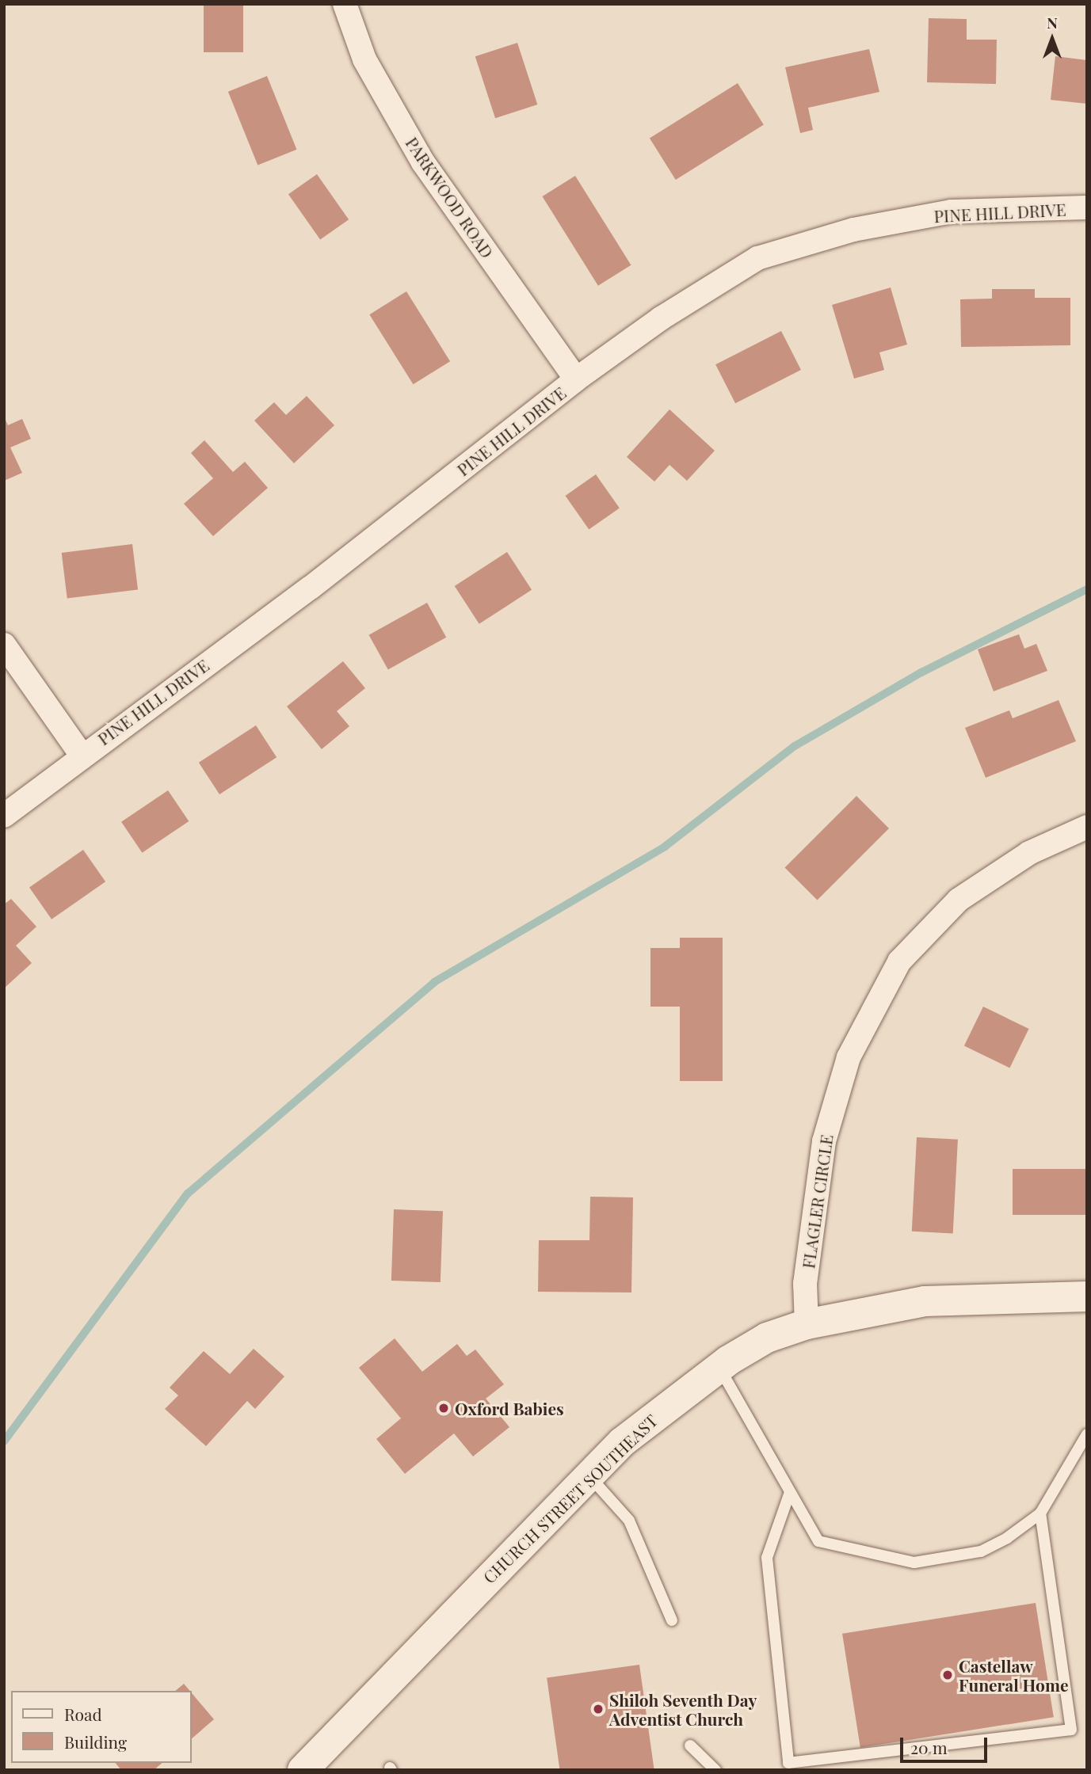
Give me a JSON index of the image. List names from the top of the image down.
{
  "streets": {
    "street": [
      "PARKWOOD ROAD",
      "PINE HILL DRIVE",
      "FLAGLER CIRCLE",
      "CHURCH STREET SOUTHEAST"
    ]
  },
  "crossings": [
    ["PARKWOOD ROAD", "PINE HILL DRIVE"],
    ["FLAGLER CIRCLE", "CHURCH STREET SOUTHEAST"]
  ],
  "places": ["Oxford Babies", "Castellaw Funeral Home", "Shiloh Seventh Day Adventist Church"],
  "legend": ["Road", "Building"],
  "scale_bar": "20 m",
  "north": "top"
}
